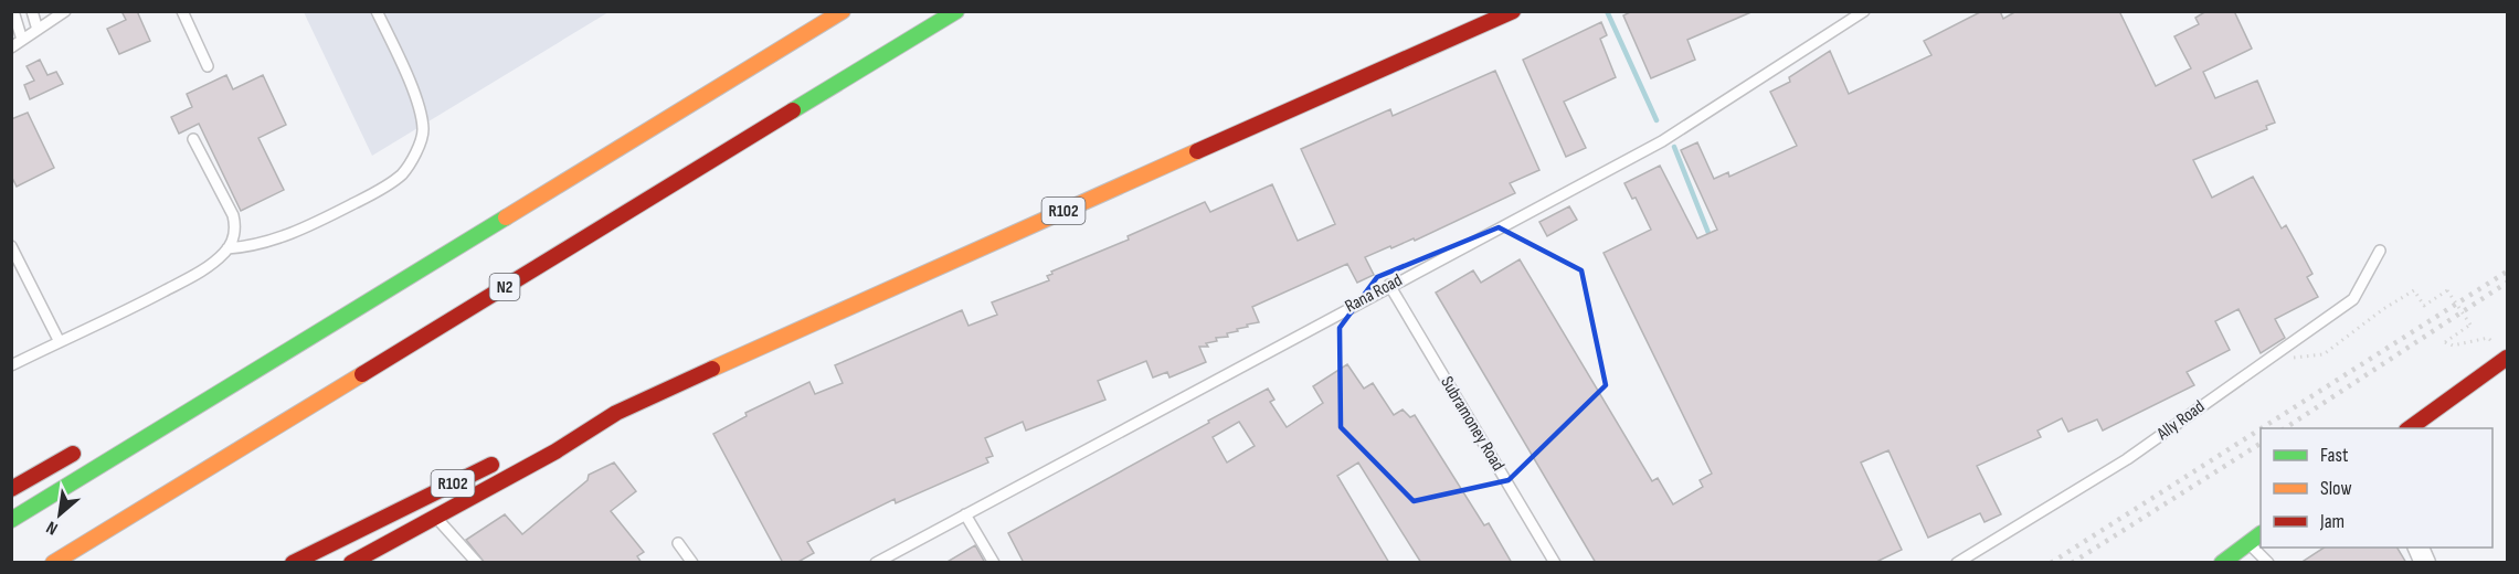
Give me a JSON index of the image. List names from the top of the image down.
{
  "streets": {
    "main road": ["R102", "N2"],
    "lane": ["Rana Road", "Ally Road", "Subramoney Road"]
  },
  "crossings": [
    ["Rana Road", "Subramoney Road"]
  ],
  "legend": ["Fast", "Slow", "Jam"],
  "north": "bottom left"
}
